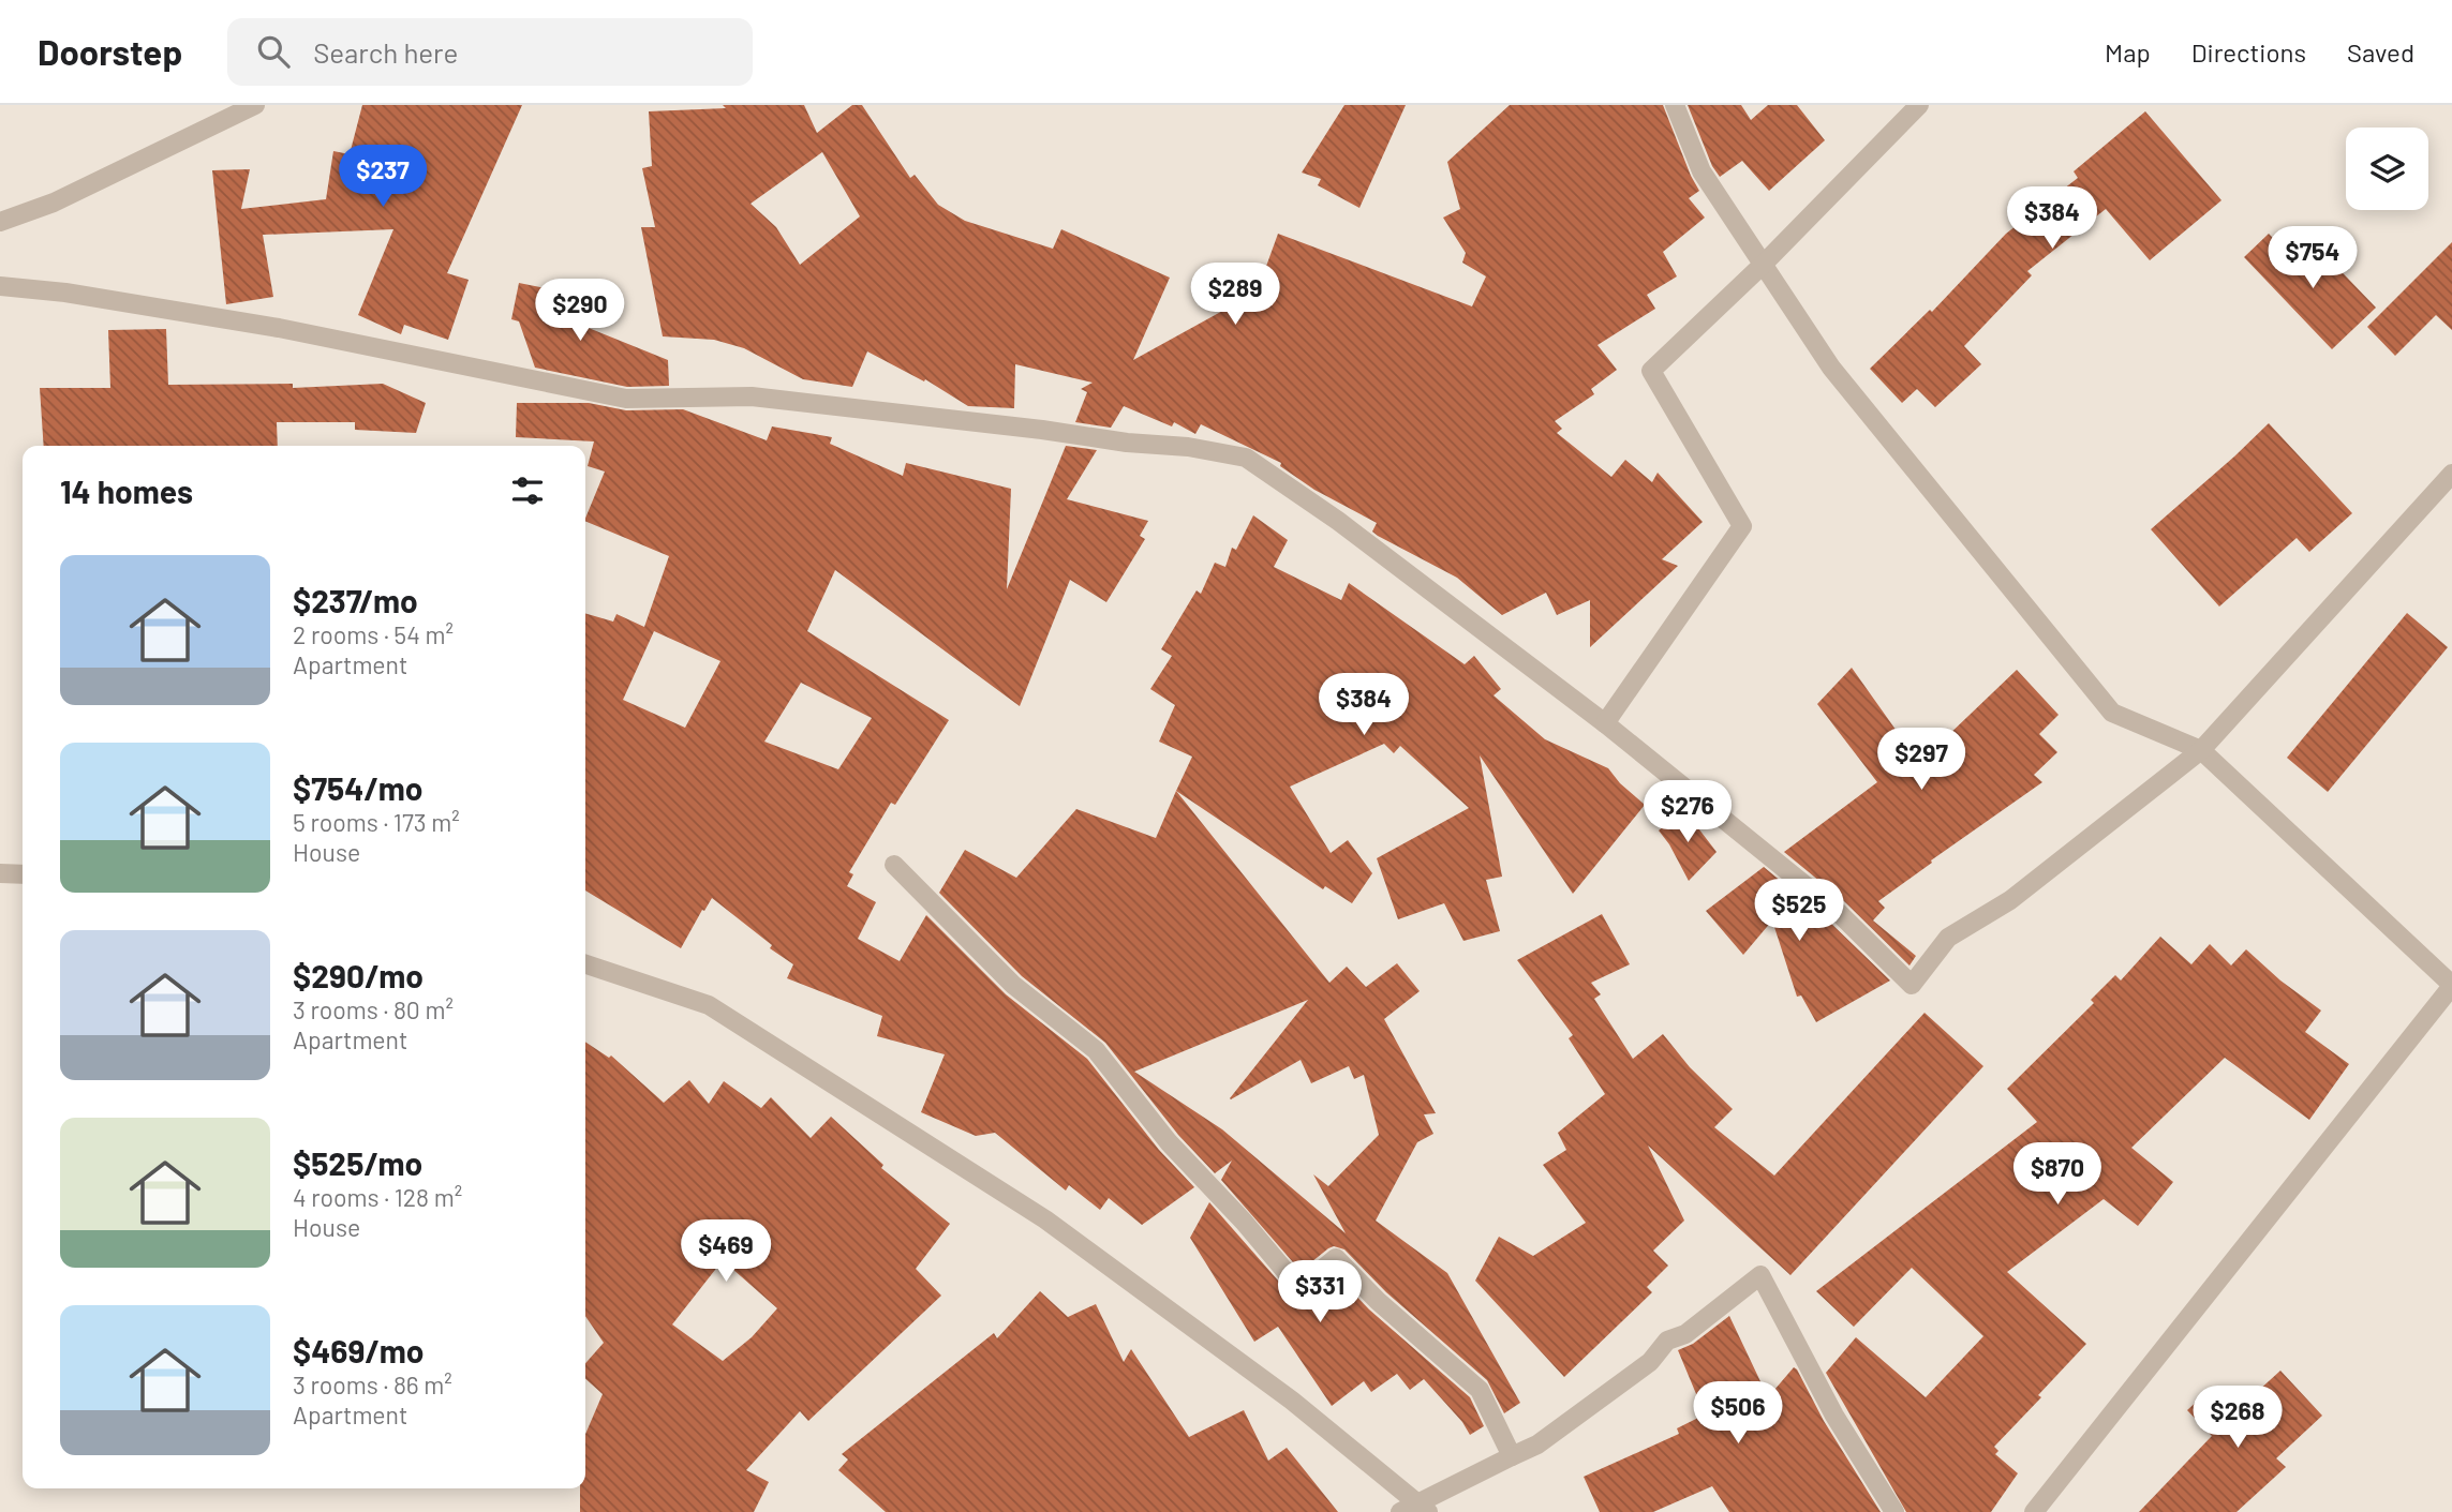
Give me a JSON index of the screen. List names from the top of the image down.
{
  "page": {
    "header": "Doorstep",
    "search": "Search here",
    "nav": ["Map", "Directions", "Saved"],
    "price": [
      "$237",
      "$384",
      "$754",
      "$289",
      "$290",
      "$384",
      "$297",
      "$276",
      "$525",
      "$870",
      "$469",
      "$331",
      "$506",
      "$268"
    ],
    "heading": "14 homes",
    "list": [
      {
        "name": "$237/mo",
        "note": "2 rooms · 54 m² · Apartment"
      },
      {
        "name": "$754/mo",
        "note": "5 rooms · 173 m² · House"
      },
      {
        "name": "$290/mo",
        "note": "3 rooms · 80 m² · Apartment"
      },
      {
        "name": "$525/mo",
        "note": "4 rooms · 128 m² · House"
      },
      {
        "name": "$469/mo",
        "note": "3 rooms · 86 m² · Apartment"
      }
    ]
  }
}
